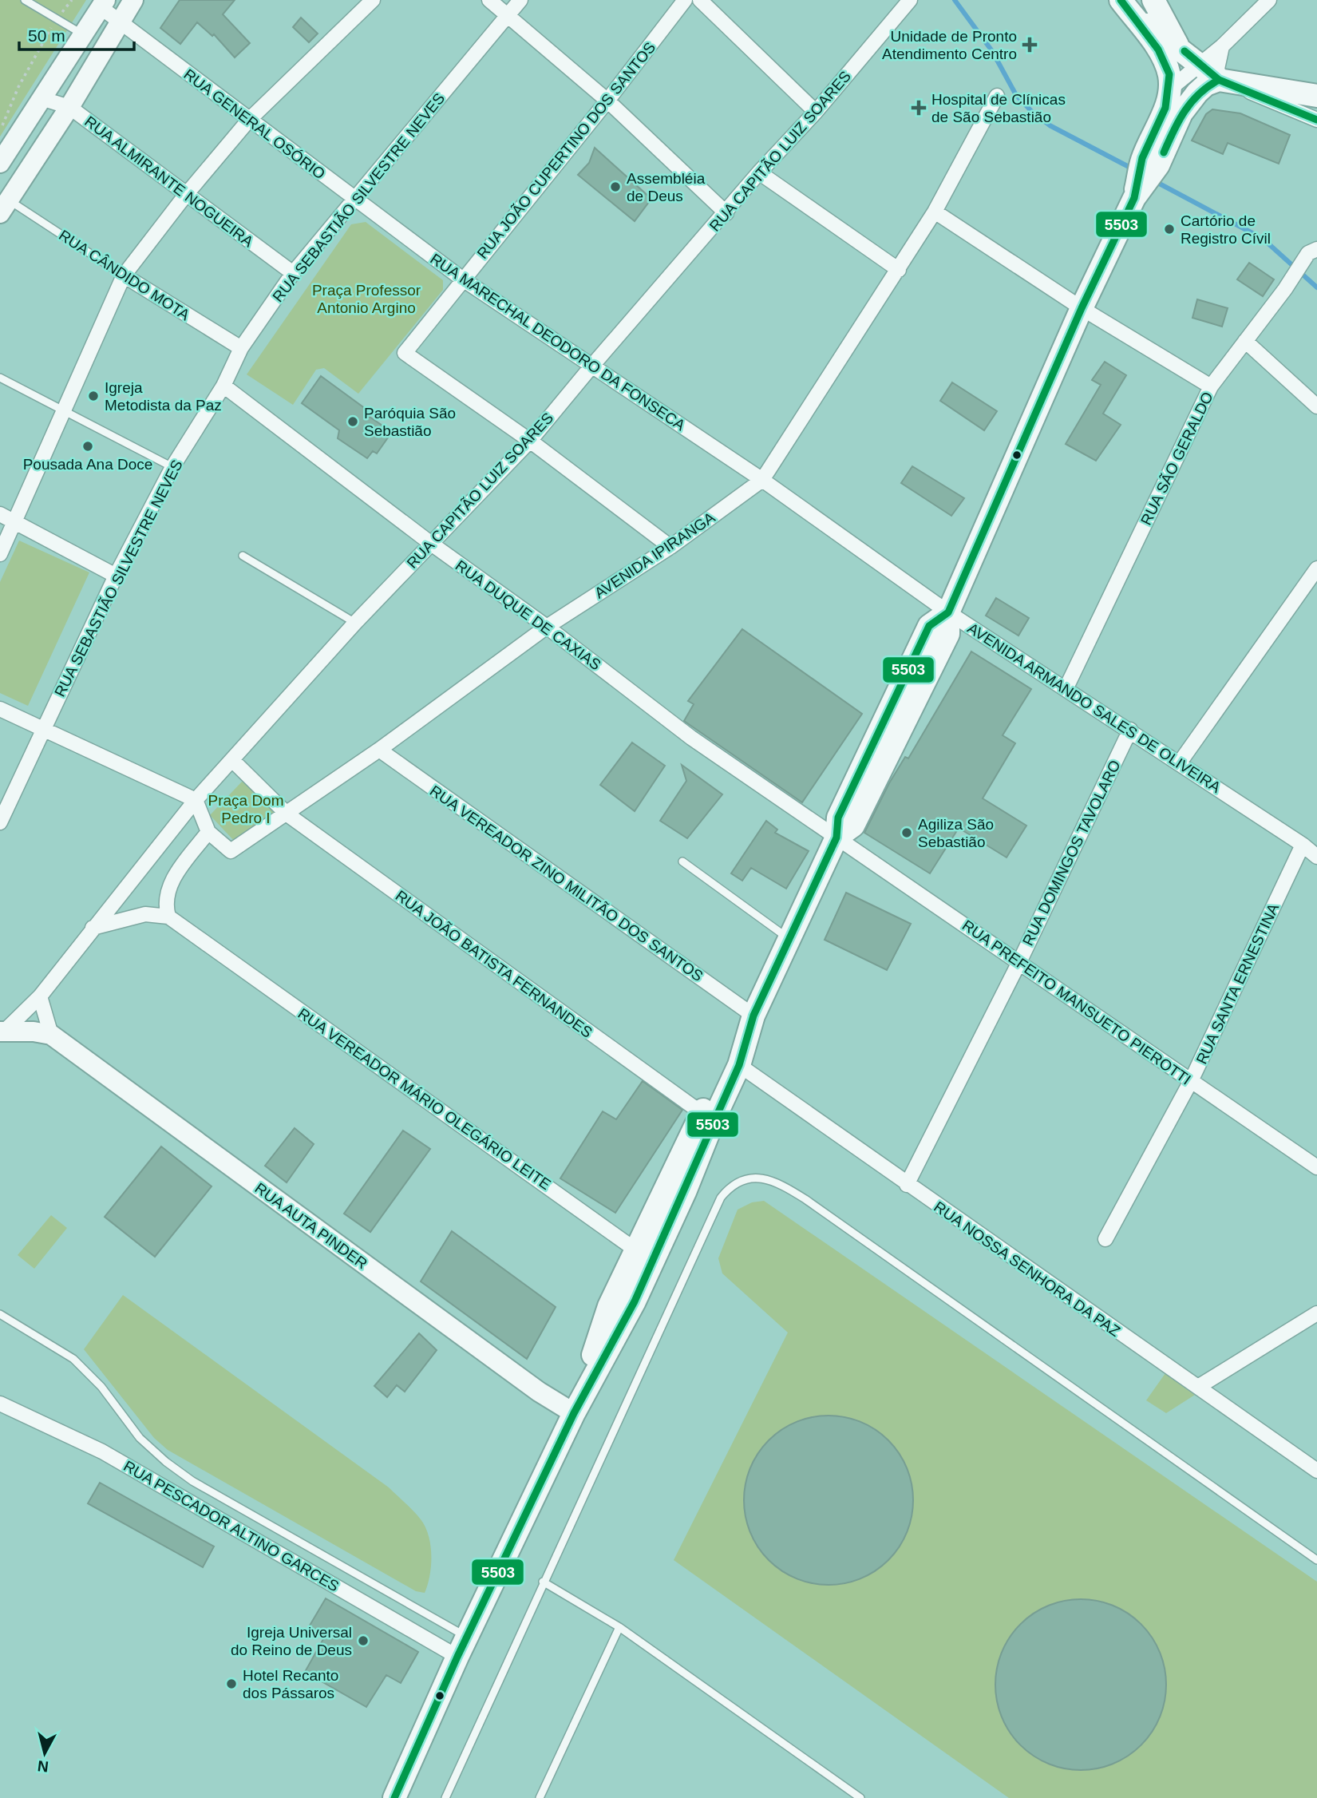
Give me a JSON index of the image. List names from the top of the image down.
{
  "streets": {
    "main road": ["RUA AUTA PINDER"],
    "street": [
      "RUA GENERAL OSÓRIO",
      "RUA JOÃO CUPERTINO DOS SANTOS",
      "RUA CAPITÃO LUIZ SOARES",
      "RUA ALMIRANTE NOGUEIRA",
      "RUA SEBASTIÃO SILVESTRE NEVES",
      "RUA CÂNDIDO MOTA",
      "RUA MARECHAL DEODORO DA FONSECA",
      "RUA SÃO GERALDO",
      "AVENIDA IPIRANGA",
      "RUA DUQUE DE CAXIAS",
      "AVENIDA ARMANDO SALES DE OLIVEIRA",
      "RUA DOMINGOS TAVOLARO",
      "RUA VEREADOR ZINO MILITÃO DOS SANTOS",
      "RUA JOÃO BATISTA FERNANDES",
      "RUA SANTA ERNESTINA",
      "RUA PREFEITO MANSUETO PIEROTTI",
      "RUA VEREADOR MÁRIO OLEGÁRIO LEITE",
      "RUA NOSSA SENHORA DA PAZ",
      "RUA PESCADOR ALTINO GARCES"
    ]
  },
  "crossings": [
    ["RUA GENERAL OSÓRIO", "RUA SEBASTIÃO SILVESTRE NEVES"],
    ["RUA GENERAL OSÓRIO", "RUA MARECHAL DEODORO DA FONSECA"],
    ["RUA JOÃO CUPERTINO DOS SANTOS", "RUA CAPITÃO LUIZ SOARES"],
    ["RUA JOÃO CUPERTINO DOS SANTOS", "RUA MARECHAL DEODORO DA FONSECA"],
    ["RUA CAPITÃO LUIZ SOARES", "RUA MARECHAL DEODORO DA FONSECA"],
    ["RUA CAPITÃO LUIZ SOARES", "AVENIDA IPIRANGA"],
    ["RUA CAPITÃO LUIZ SOARES", "RUA DUQUE DE CAXIAS"],
    ["RUA CAPITÃO LUIZ SOARES", "RUA JOÃO BATISTA FERNANDES"],
    ["RUA ALMIRANTE NOGUEIRA", "RUA SEBASTIÃO SILVESTRE NEVES"],
    ["RUA SEBASTIÃO SILVESTRE NEVES", "RUA CÂNDIDO MOTA"],
    ["RUA SEBASTIÃO SILVESTRE NEVES", "RUA MARECHAL DEODORO DA FONSECA"],
    ["RUA SEBASTIÃO SILVESTRE NEVES", "RUA DUQUE DE CAXIAS"],
    ["RUA MARECHAL DEODORO DA FONSECA", "AVENIDA IPIRANGA"],
    ["RUA MARECHAL DEODORO DA FONSECA", "AVENIDA ARMANDO SALES DE OLIVEIRA"],
    ["RUA SÃO GERALDO", "AVENIDA ARMANDO SALES DE OLIVEIRA"],
    ["AVENIDA IPIRANGA", "RUA DUQUE DE CAXIAS"],
    ["AVENIDA IPIRANGA", "AVENIDA ARMANDO SALES DE OLIVEIRA"],
    ["AVENIDA IPIRANGA", "RUA VEREADOR ZINO MILITÃO DOS SANTOS"],
    ["AVENIDA IPIRANGA", "RUA JOÃO BATISTA FERNANDES"],
    ["RUA DUQUE DE CAXIAS", "RUA PREFEITO MANSUETO PIEROTTI"],
    ["AVENIDA ARMANDO SALES DE OLIVEIRA", "RUA DOMINGOS TAVOLARO"],
    ["AVENIDA ARMANDO SALES DE OLIVEIRA", "RUA SANTA ERNESTINA"],
    ["RUA DOMINGOS TAVOLARO", "RUA PREFEITO MANSUETO PIEROTTI"],
    ["RUA DOMINGOS TAVOLARO", "RUA NOSSA SENHORA DA PAZ"],
    ["RUA SANTA ERNESTINA", "RUA PREFEITO MANSUETO PIEROTTI"]
  ],
  "parks": ["Praça Professor Antonio Argino", "Praça Dom Pedro I"],
  "places": {
    "health": ["Unidade de Pronto Atendimento Centro", "Hospital de Clínicas de São Sebastião"],
    "other": [
      "Assembléia de Deus",
      "Cartório de Registro Cívil",
      "Igreja Metodista da Paz",
      "Paróquia São Sebastião",
      "Pousada Ana Doce",
      "Agiliza São Sebastião",
      "Igreja Universal do Reino de Deus",
      "Hotel Recanto dos Pássaros"
    ]
  },
  "lines": ["transit line 5503"],
  "scale_bar": "50 m",
  "north": "bottom"
}
